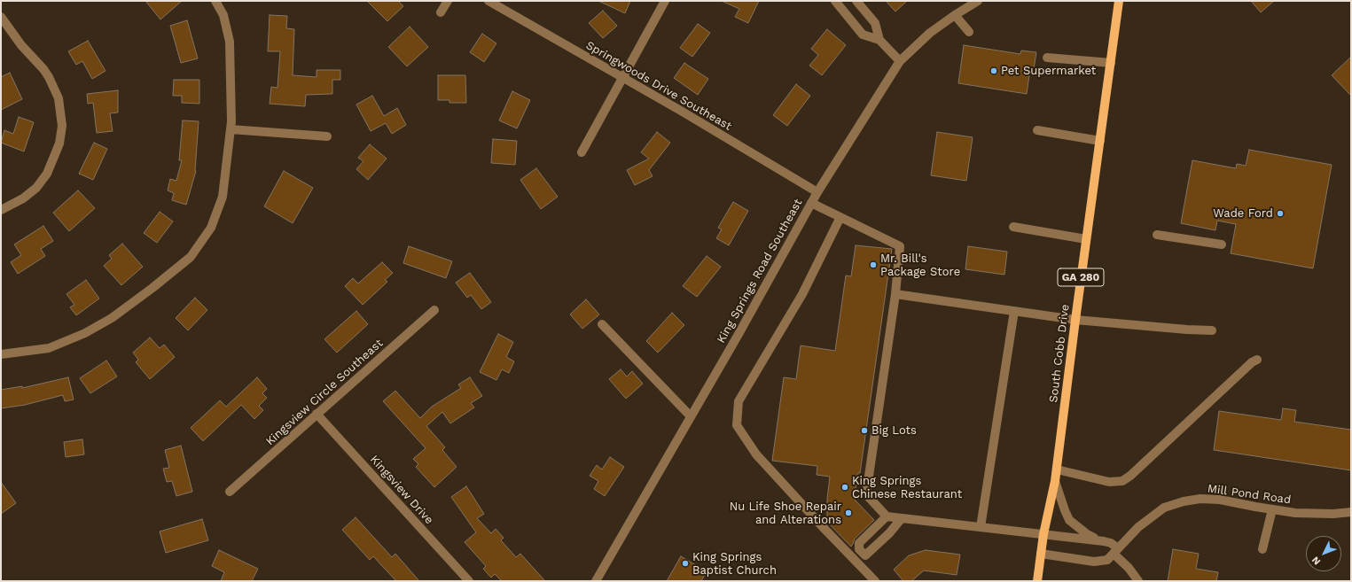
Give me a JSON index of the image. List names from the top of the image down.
{
  "streets": {
    "main road": ["GA 280", "South Cobb Drive"],
    "street": [
      "Springwoods Drive Southeast",
      "King Springs Road Southeast",
      "Kingsview Circle Southeast",
      "Kingsview Drive",
      "Mill Pond Road"
    ]
  },
  "crossings": [
    ["Springwoods Drive Southeast", "King Springs Road Southeast"],
    ["South Cobb Drive", "Mill Pond Road"],
    ["Kingsview Circle Southeast", "Kingsview Drive"]
  ],
  "places": [
    "Pet Supermarket",
    "Wade Ford",
    "Mr. Bill's Package Store",
    "Big Lots",
    "King Springs Chinese Restaurant",
    "Nu Life Shoe Repair and Alterations",
    "King Springs Baptist Church"
  ],
  "north": "bottom left"
}
